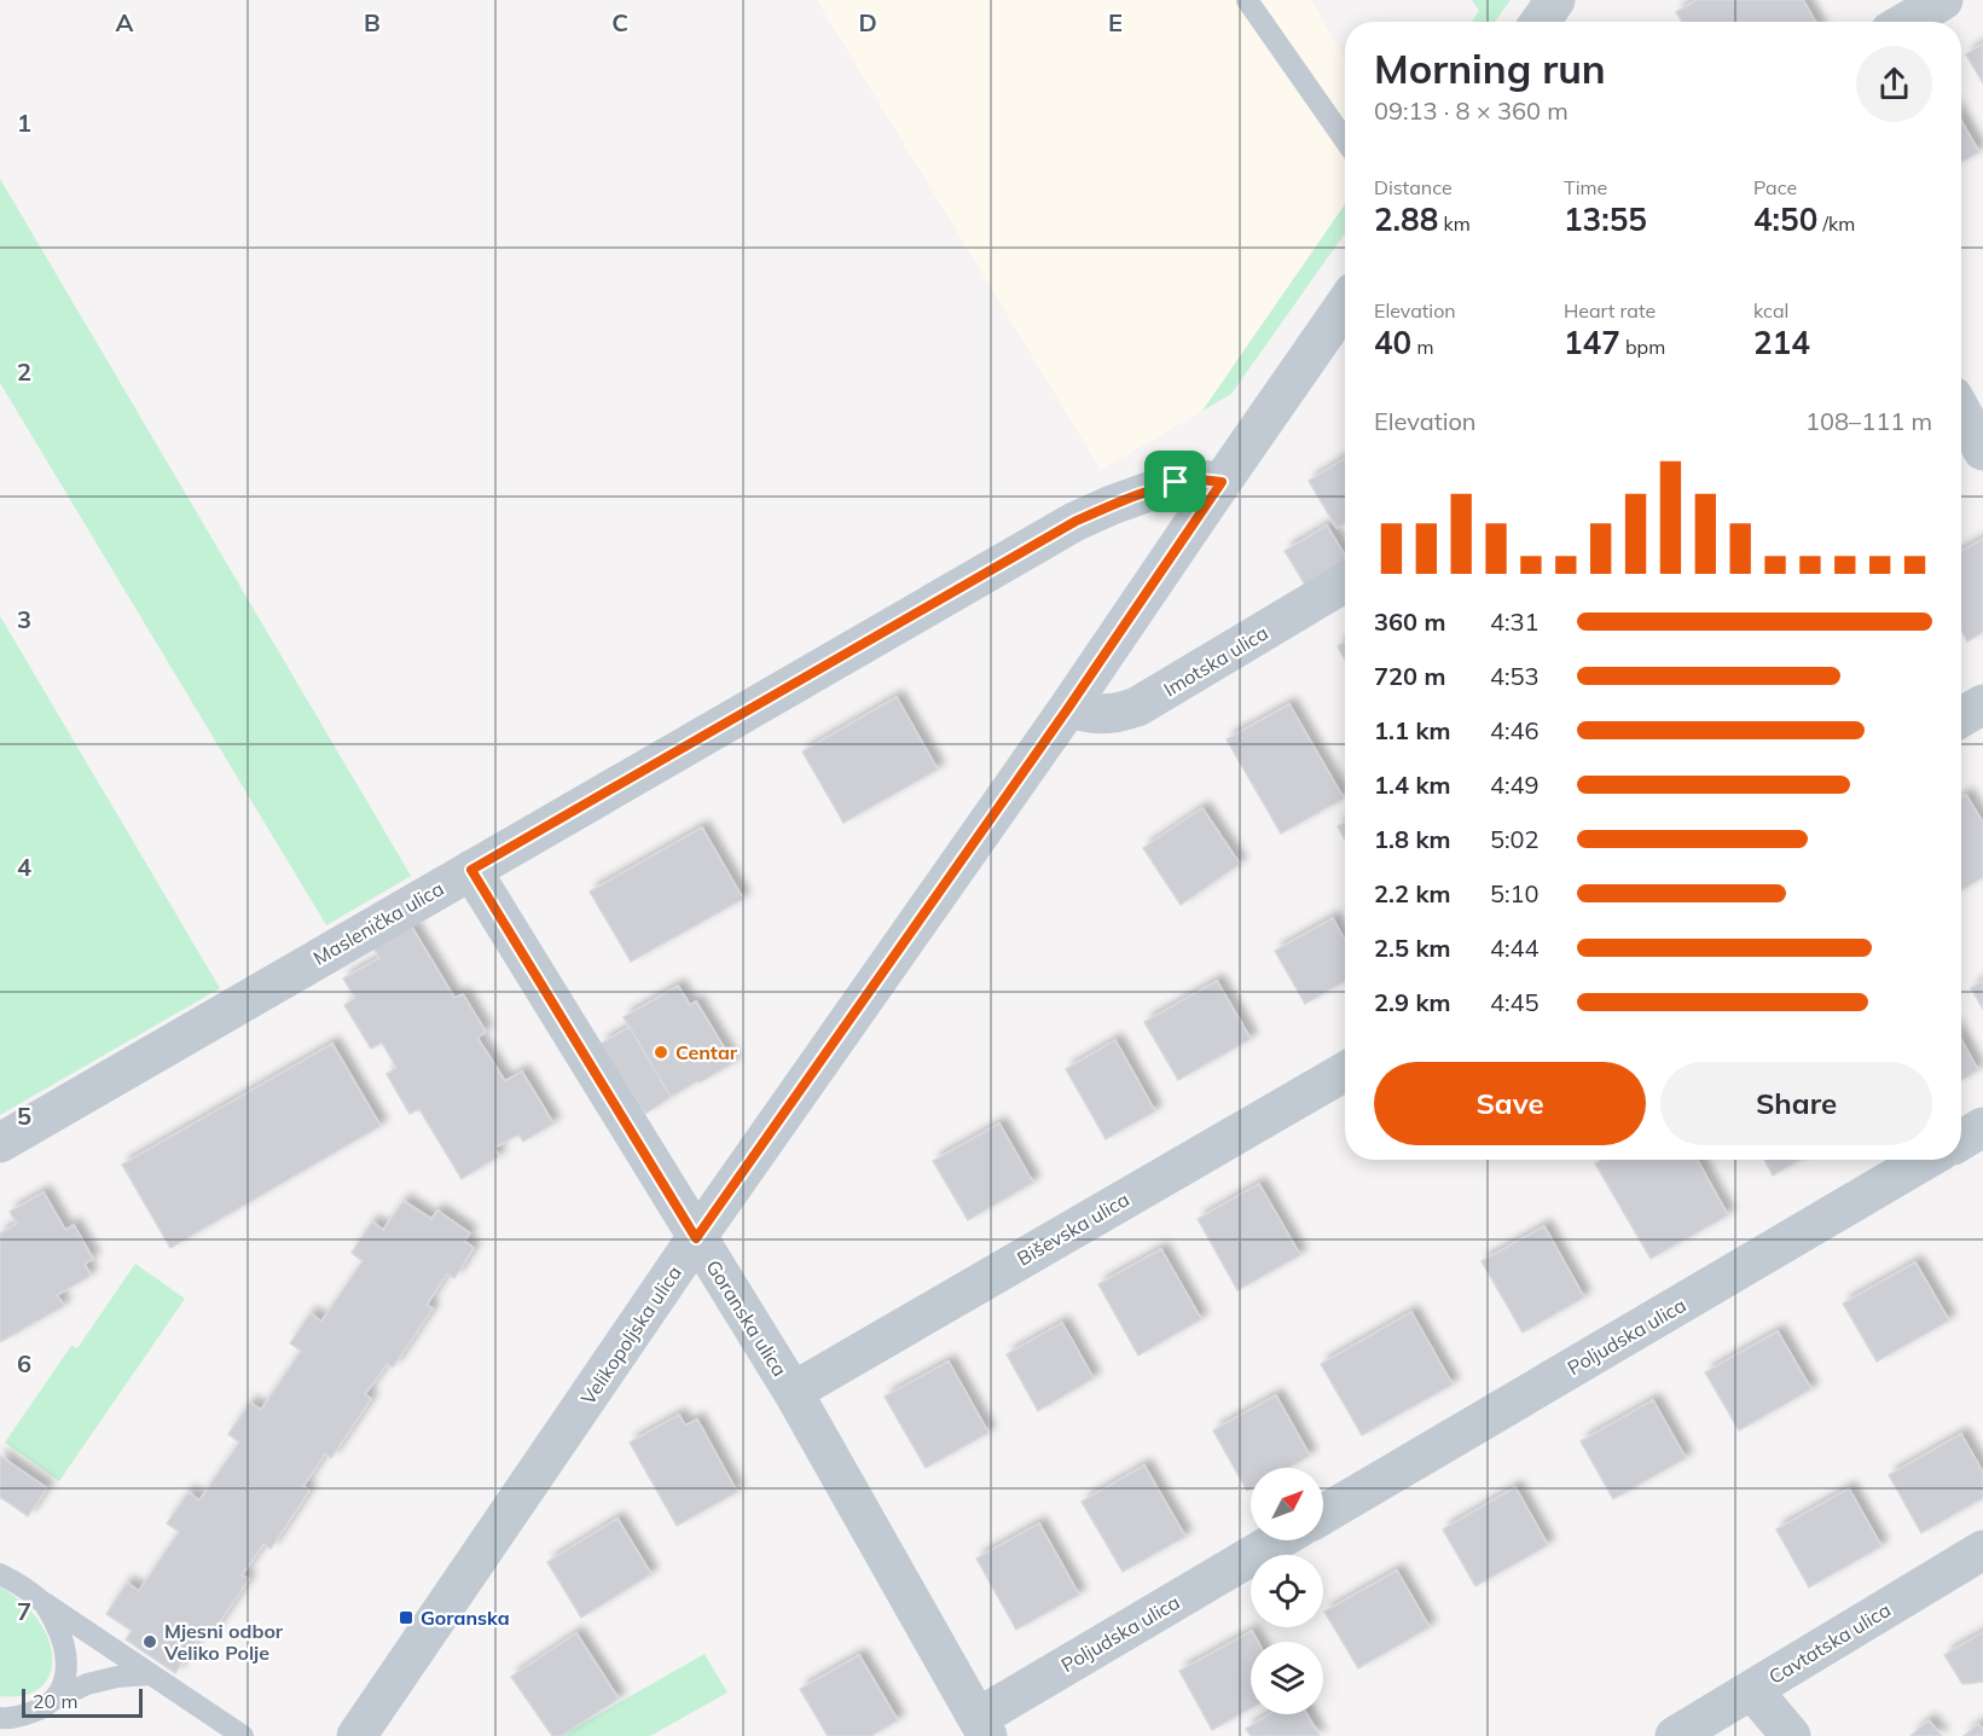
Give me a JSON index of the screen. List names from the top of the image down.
{
  "streets": {
    "street": [
      "Imotska ulica",
      "Maslenička ulica",
      "Biševska ulica",
      "Goranska ulica",
      "Velikopoljska ulica",
      "Poljudska ulica",
      "Cavtatska ulica"
    ]
  },
  "crossings": [
    ["Imotska ulica", "Velikopoljska ulica"],
    ["Maslenička ulica", "Goranska ulica"],
    ["Maslenička ulica", "Velikopoljska ulica"],
    ["Biševska ulica", "Goranska ulica"],
    ["Goranska ulica", "Velikopoljska ulica"],
    ["Goranska ulica", "Poljudska ulica"]
  ],
  "places": {
    "other": ["Centar", "Mjesni odbor Veliko Polje"],
    "transit": ["Goranska"]
  },
  "scale_bar": "20 m",
  "north": "top right",
  "page": {
    "heading": ["Morning run", "09:13 · 8 × 360 m"],
    "stats": [
      ["Distance", "2.88 km"],
      ["Time", "13:55"],
      ["Pace", "4:50 /km"],
      ["Elevation", "40 m"],
      ["Heart rate", "147 bpm"],
      ["kcal", "214"]
    ],
    "chart": ["Elevation", "108–111 m"],
    "list": [
      {
        "name": "360 m",
        "note": "4:31"
      },
      {
        "name": "720 m",
        "note": "4:53"
      },
      {
        "name": "1.1 km",
        "note": "4:46"
      },
      {
        "name": "1.4 km",
        "note": "4:49"
      },
      {
        "name": "1.8 km",
        "note": "5:02"
      },
      {
        "name": "2.2 km",
        "note": "5:10"
      },
      {
        "name": "2.5 km",
        "note": "4:44"
      },
      {
        "name": "2.9 km",
        "note": "4:45"
      }
    ],
    "buttons": ["Save", "Share"],
    "scale": "20 m"
  },
  "grid": {
    "columns": [
      "A",
      "B",
      "C",
      "D",
      "E"
    ],
    "rows": [
      "1",
      "2",
      "3",
      "4",
      "5",
      "6",
      "7"
    ]
  }
}
